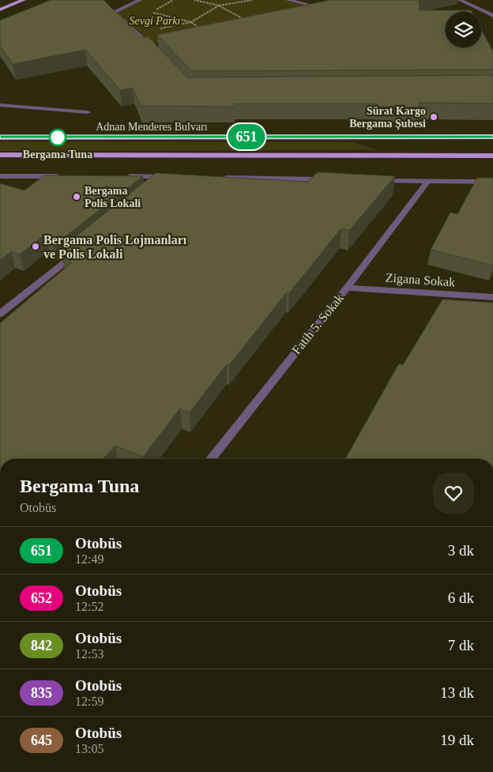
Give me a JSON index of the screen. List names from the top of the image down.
{
  "streets": {
    "main road": ["Adnan Menderes Bulvarı"],
    "street": ["Zigana Sokak", "Fatih 5. Sokak"]
  },
  "crossings": [
    ["Zigana Sokak", "Fatih 5. Sokak"]
  ],
  "parks": ["Sevgi Parkı"],
  "places": [
    "Sürat Kargo Bergama Şubesi",
    "Bergama Tuna",
    "Bergama Polis Lokali",
    "Bergama Polis Lojmanları ve Polis Lokali"
  ],
  "lines": ["bus line 651"],
  "page": {
    "on_map": "651",
    "heading": ["Bergama Tuna", "Otobüs"],
    "list": [
      {
        "mark": "651",
        "name": "Otobüs",
        "note": "12:49",
        "value": "3 dk"
      },
      {
        "mark": "652",
        "name": "Otobüs",
        "note": "12:52",
        "value": "6 dk"
      },
      {
        "mark": "842",
        "name": "Otobüs",
        "note": "12:53",
        "value": "7 dk"
      },
      {
        "mark": "835",
        "name": "Otobüs",
        "note": "12:59",
        "value": "13 dk"
      },
      {
        "mark": "645",
        "name": "Otobüs",
        "note": "13:05",
        "value": "19 dk"
      }
    ]
  }
}
